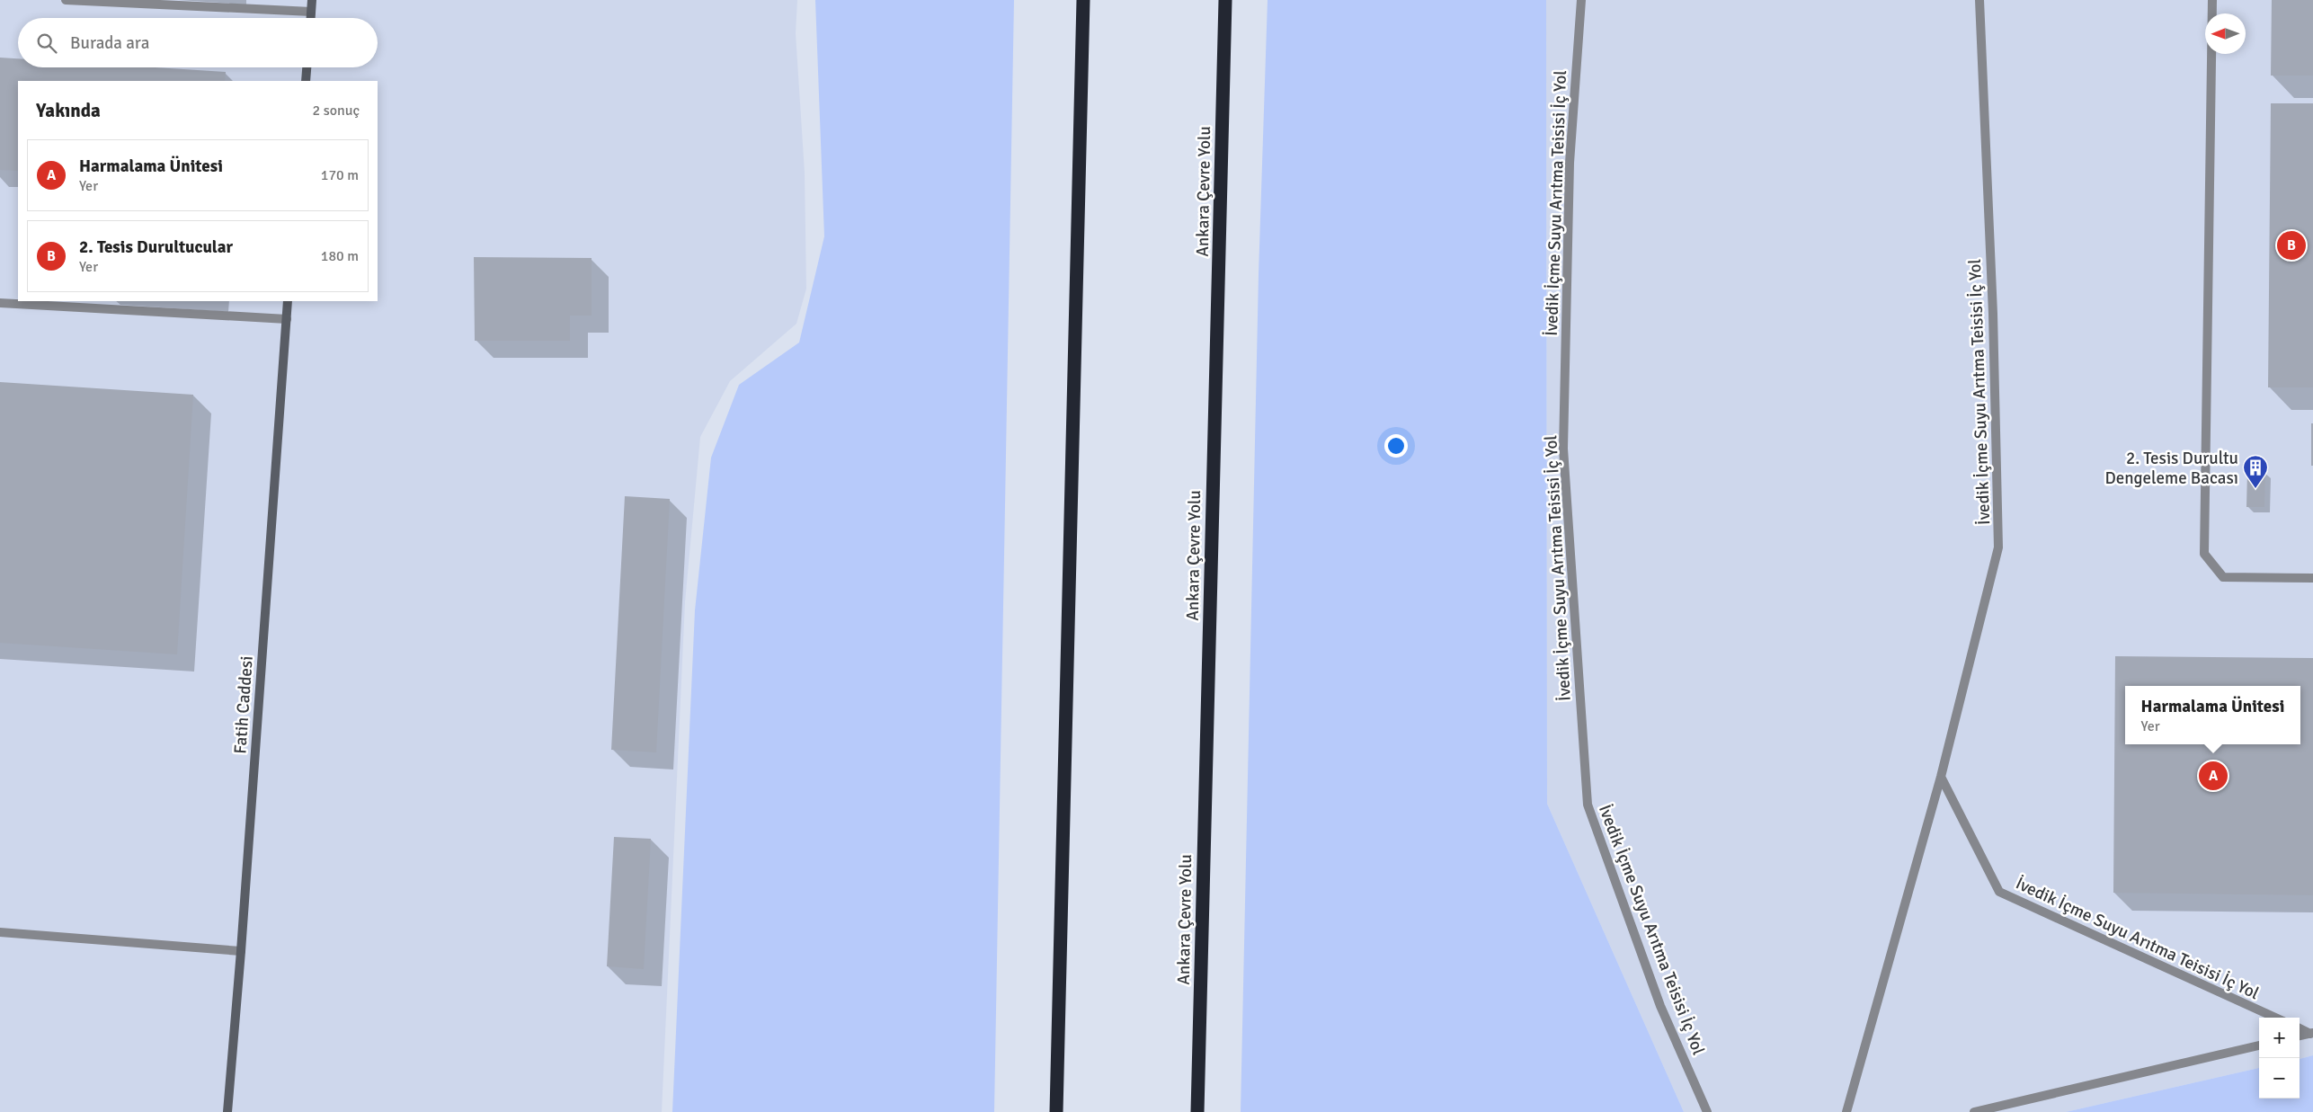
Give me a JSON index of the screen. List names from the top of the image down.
{
  "streets": {
    "highway": ["Ankara Çevre Yolu"],
    "street": ["Fatih Caddesi"],
    "lane": ["İvedik İçme Suyu Arıtma Teisisi İç Yol"]
  },
  "places": {
    "building": ["2. Tesis Durultu Dengeleme Bacası"]
  },
  "north": "left",
  "page": {
    "search": "Burada ara",
    "heading": ["Yakında", "2 sonuç"],
    "list": [
      {
        "mark": "A",
        "name": "Harmalama Ünitesi",
        "note": "Yer",
        "value": "170 m"
      },
      {
        "mark": "B",
        "name": "2. Tesis Durultucular",
        "note": "Yer",
        "value": "180 m"
      }
    ],
    "pins": ["B", "A"],
    "popup": ["Harmalama Ünitesi", "Yer"],
    "map_buttons": ["+", "−"]
  }
}
